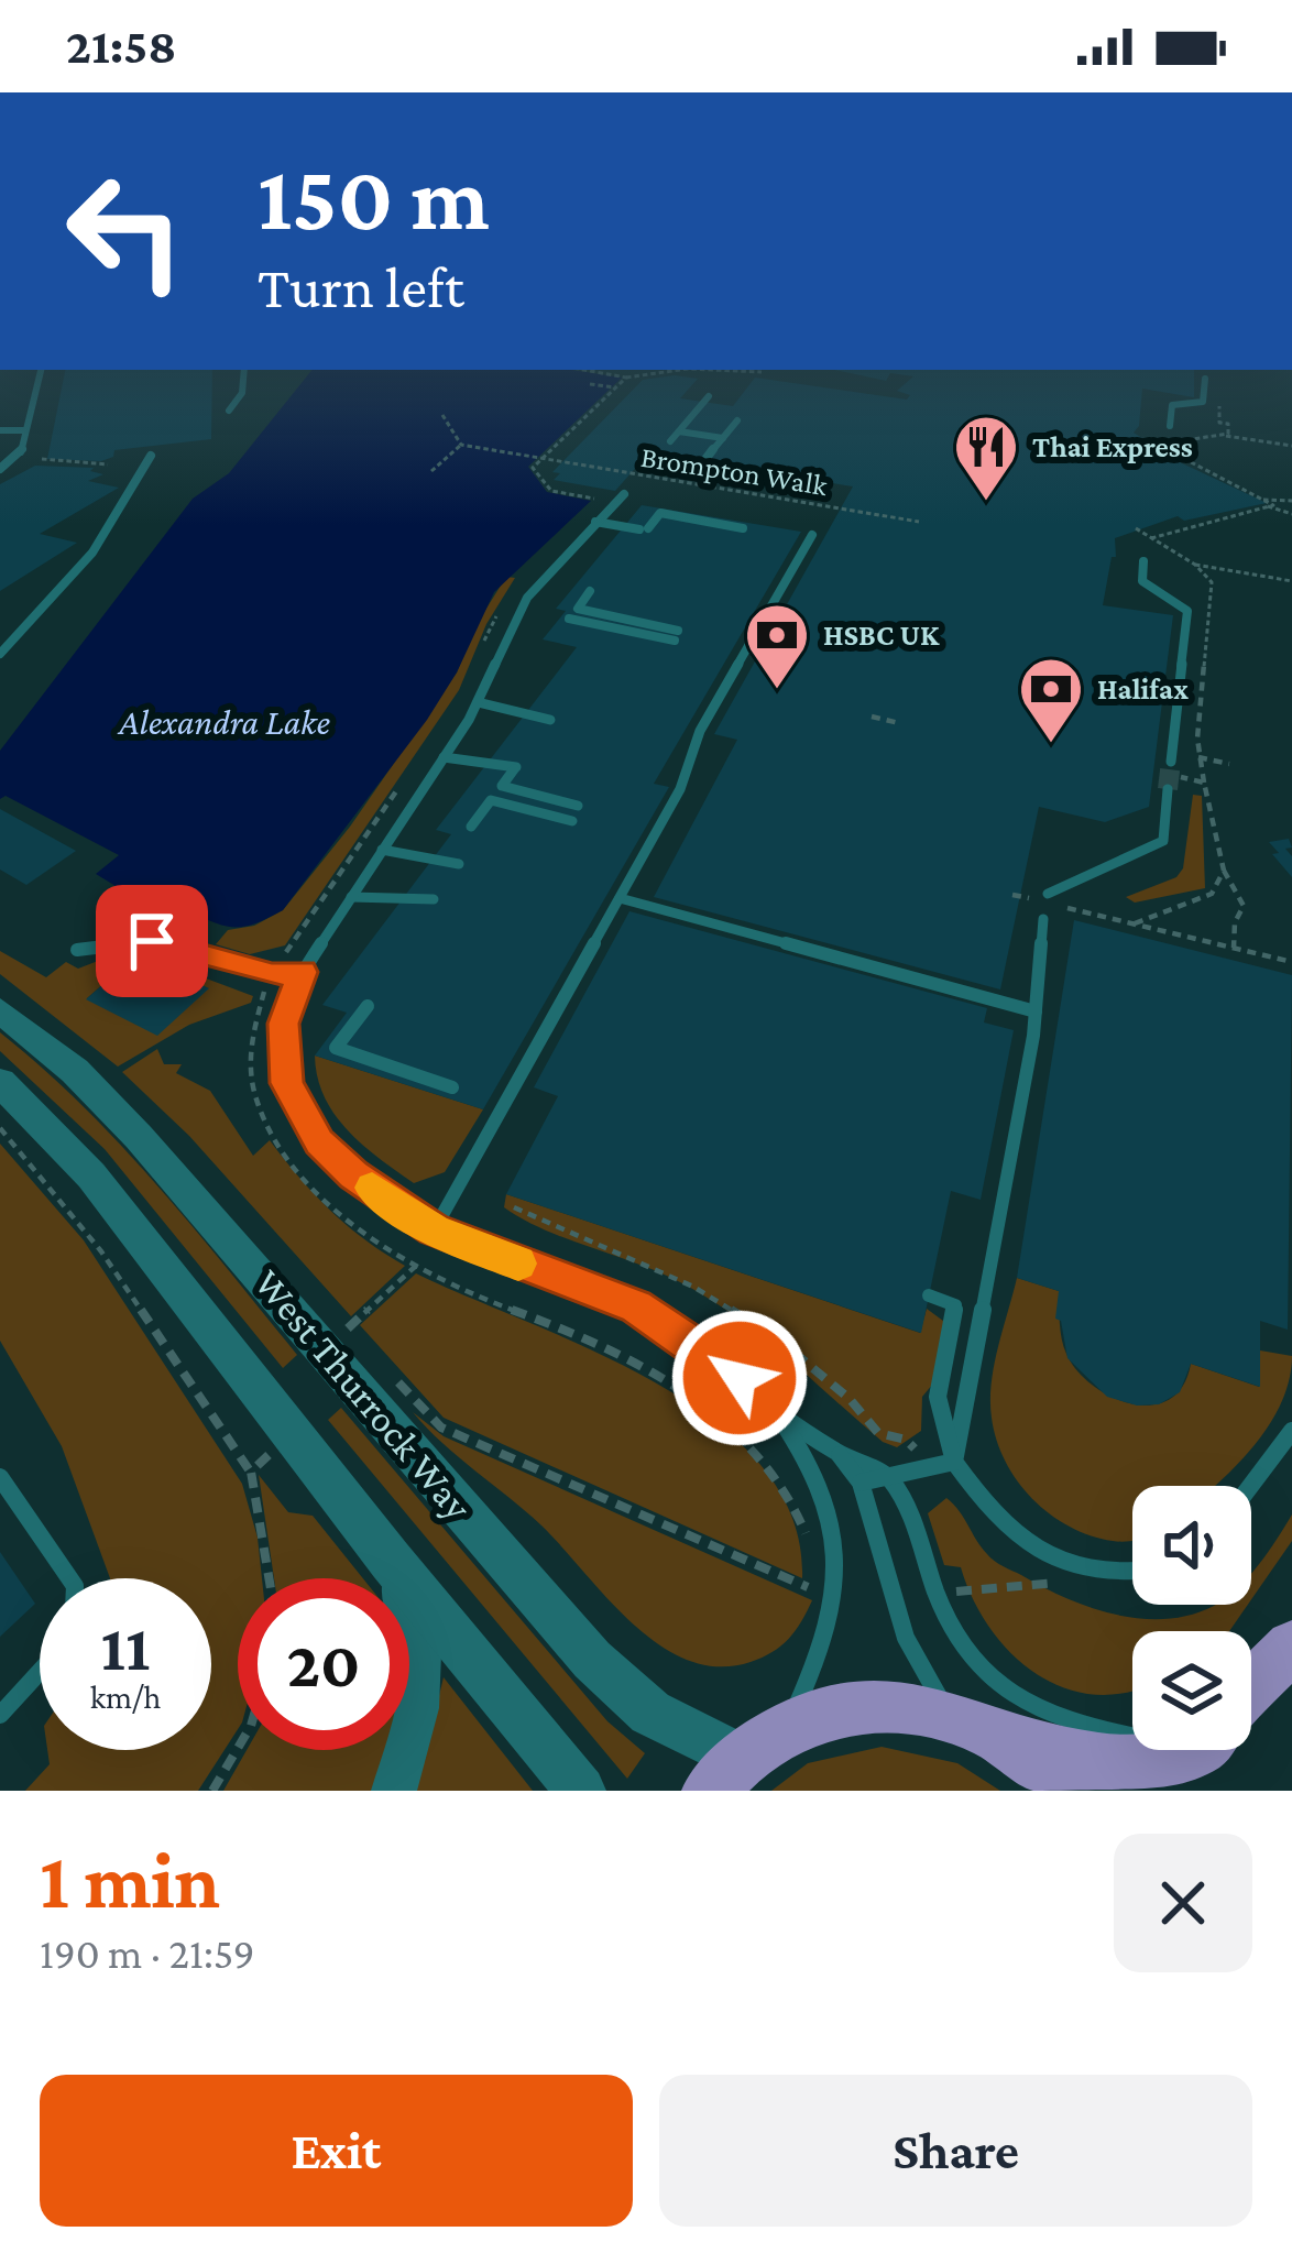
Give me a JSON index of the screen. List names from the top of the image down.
{
  "streets": {
    "main road": ["West Thurrock Way"],
    "path": ["Brompton Walk"]
  },
  "water": ["Alexandra Lake"],
  "places": {
    "restaurant": ["Thai Express"],
    "bank": ["HSBC UK", "Halifax"]
  },
  "page": {
    "status": "21:58",
    "turn": ["150 m", "Turn left"],
    "speed": "11 km/h",
    "limit": "20",
    "heading": ["1 min", "190 m · 21:59"],
    "buttons": ["Exit", "Share"]
  }
}
